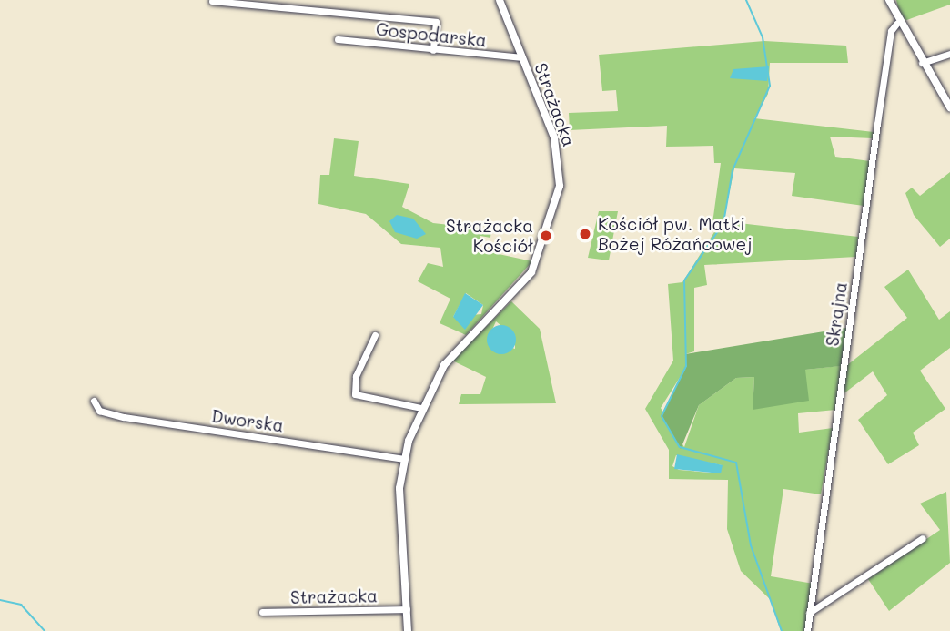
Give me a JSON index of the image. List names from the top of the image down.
{
  "streets": {
    "street": [
      "Gospodarska",
      "Strażacka",
      "Skrajna",
      "Dworska"
    ]
  },
  "crossings": [
    ["Gospodarska", "Strażacka"],
    ["Strażacka", "Dworska"]
  ],
  "places": ["Kościół pw. Matki Bożej Różańcowej", "Strażacka Kościół"]
}
